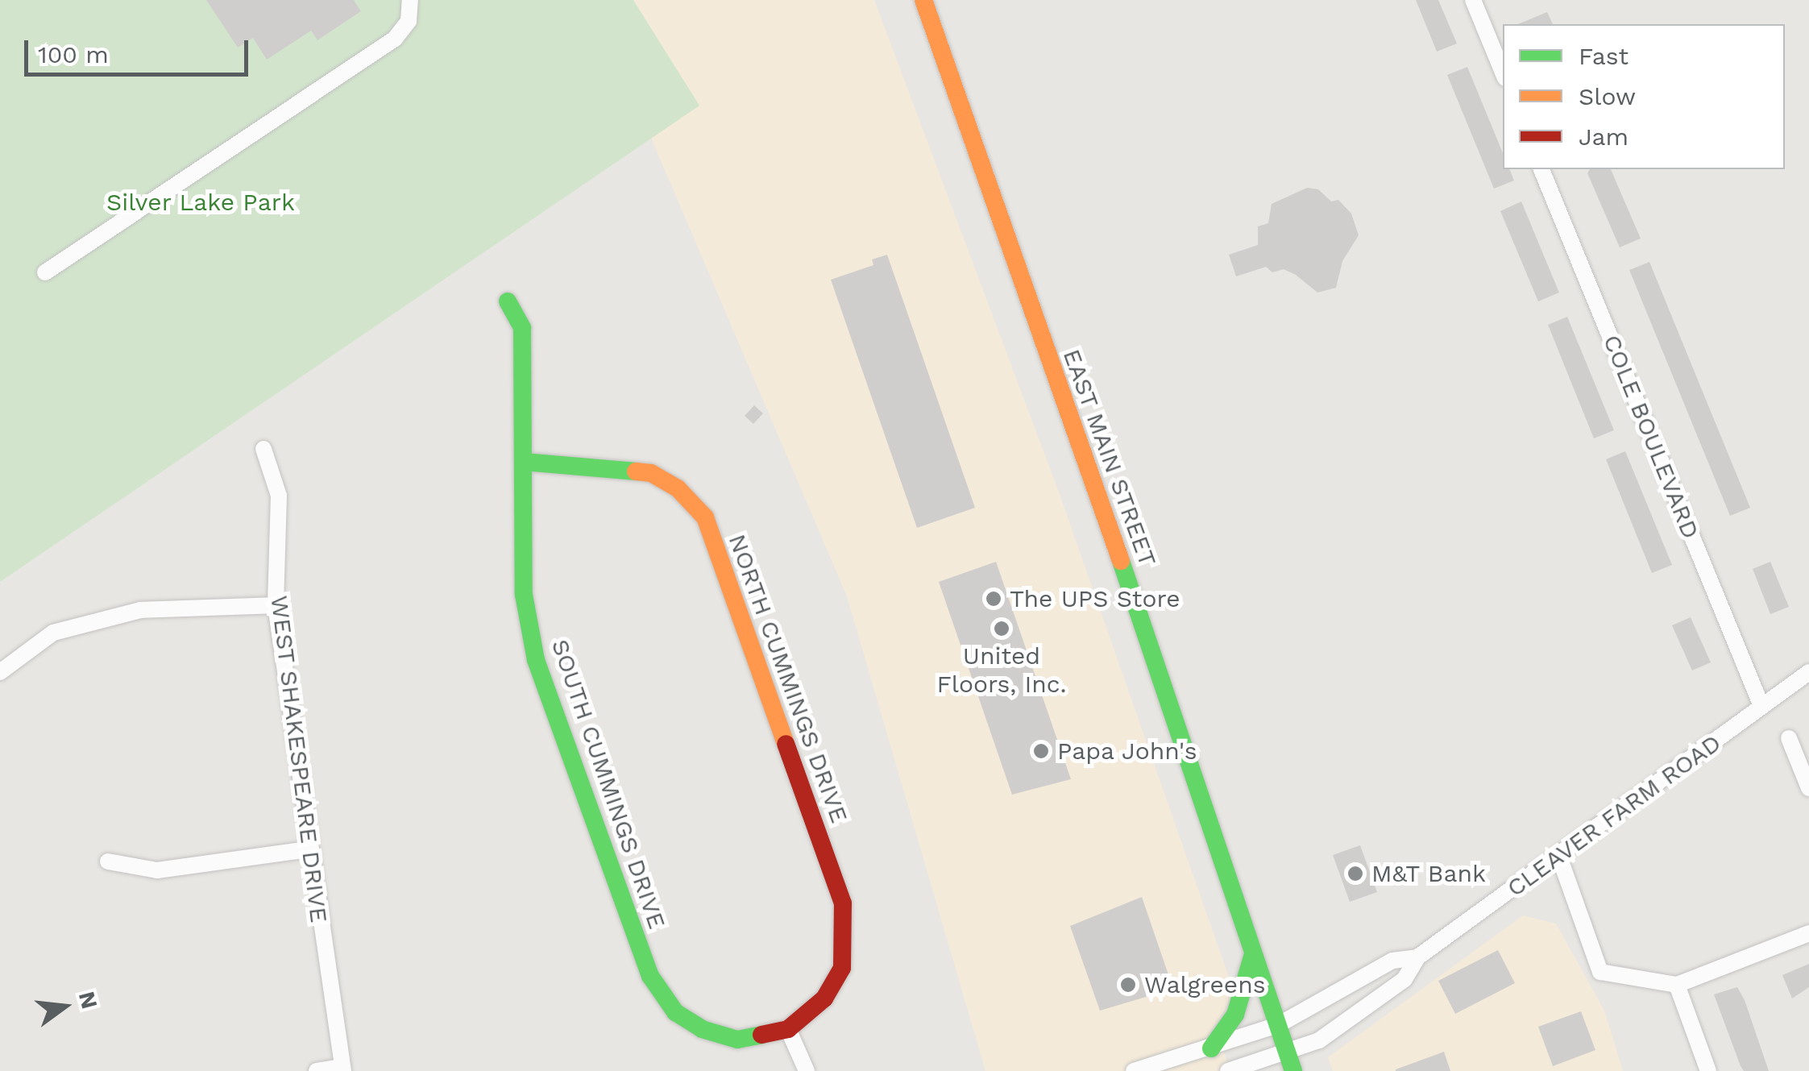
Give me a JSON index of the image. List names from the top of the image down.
{
  "streets": {
    "street": [
      "COLE BOULEVARD",
      "EAST MAIN STREET",
      "NORTH CUMMINGS DRIVE",
      "WEST SHAKESPEARE DRIVE",
      "SOUTH CUMMINGS DRIVE",
      "CLEAVER FARM ROAD"
    ]
  },
  "crossings": [
    ["COLE BOULEVARD", "CLEAVER FARM ROAD"],
    ["EAST MAIN STREET", "CLEAVER FARM ROAD"],
    ["NORTH CUMMINGS DRIVE", "SOUTH CUMMINGS DRIVE"]
  ],
  "parks": ["Silver Lake Park"],
  "places": [
    "The UPS Store",
    "United Floors, Inc.",
    "Papa John's",
    "M&T Bank",
    "Walgreens"
  ],
  "legend": ["Fast", "Slow", "Jam"],
  "scale_bar": "100 m",
  "north": "right"
}
